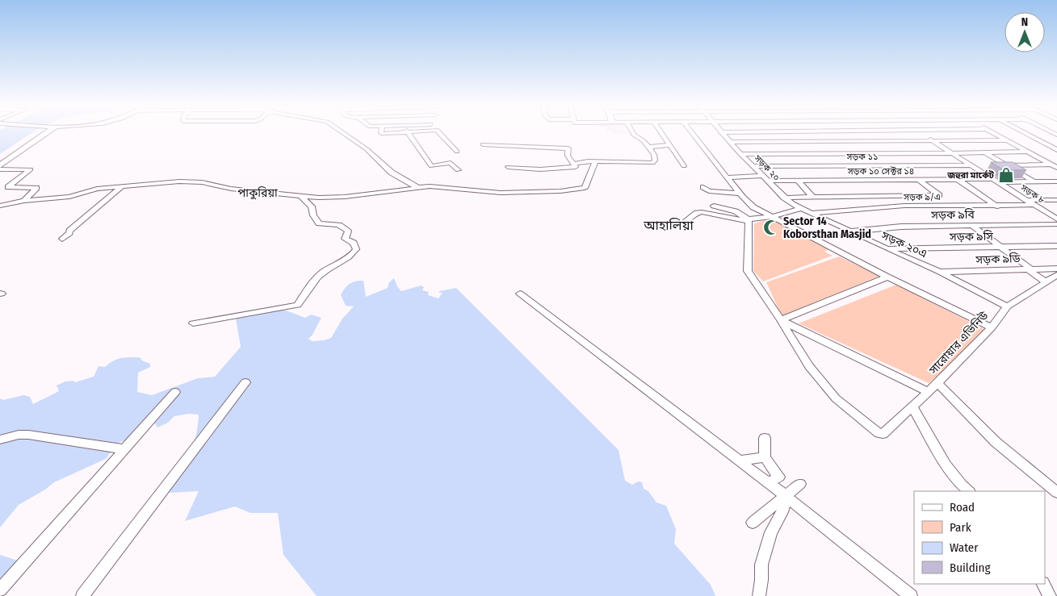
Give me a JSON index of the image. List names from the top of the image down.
{
  "streets": {
    "street": [
      "সড়ক ১১",
      "সড়ক ২০",
      "সড়ক ১০ সেক্টর ১৪",
      "সড়ক ৮",
      "সড়ক ৯/এ",
      "সড়ক ৯বি",
      "সড়ক ৯সি",
      "সড়ক ২০এ",
      "সড়ক ৯ডি",
      "সারোয়ার এভিনিউ"
    ]
  },
  "crossings": [
    ["সড়ক ১১", "সড়ক ২০"],
    ["সড়ক ১১", "সড়ক ৮"],
    ["সড়ক ২০", "সড়ক ১০ সেক্টর ১৪"],
    ["সড়ক ২০", "সড়ক ২০এ"],
    ["সড়ক ১০ সেক্টর ১৪", "সড়ক ৮"],
    ["সড়ক ৮", "সড়ক ৯/এ"],
    ["সড়ক ৯/এ", "সড়ক ২০এ"],
    ["সড়ক ৯বি", "সড়ক ২০এ"],
    ["সড়ক ৯সি", "সড়ক ২০এ"],
    ["সড়ক ২০এ", "সড়ক ৯ডি"],
    ["সড়ক ২০এ", "সারোয়ার এভিনিউ"]
  ],
  "districts": ["পাকুরিয়া", "আহালিয়া"],
  "places": {
    "shop": ["জহুরা মার্কেট"],
    "mosque": ["Sector 14 Koborsthan Masjid"]
  },
  "legend": [
    "Road",
    "Park",
    "Water",
    "Building"
  ],
  "north": "top"
}
